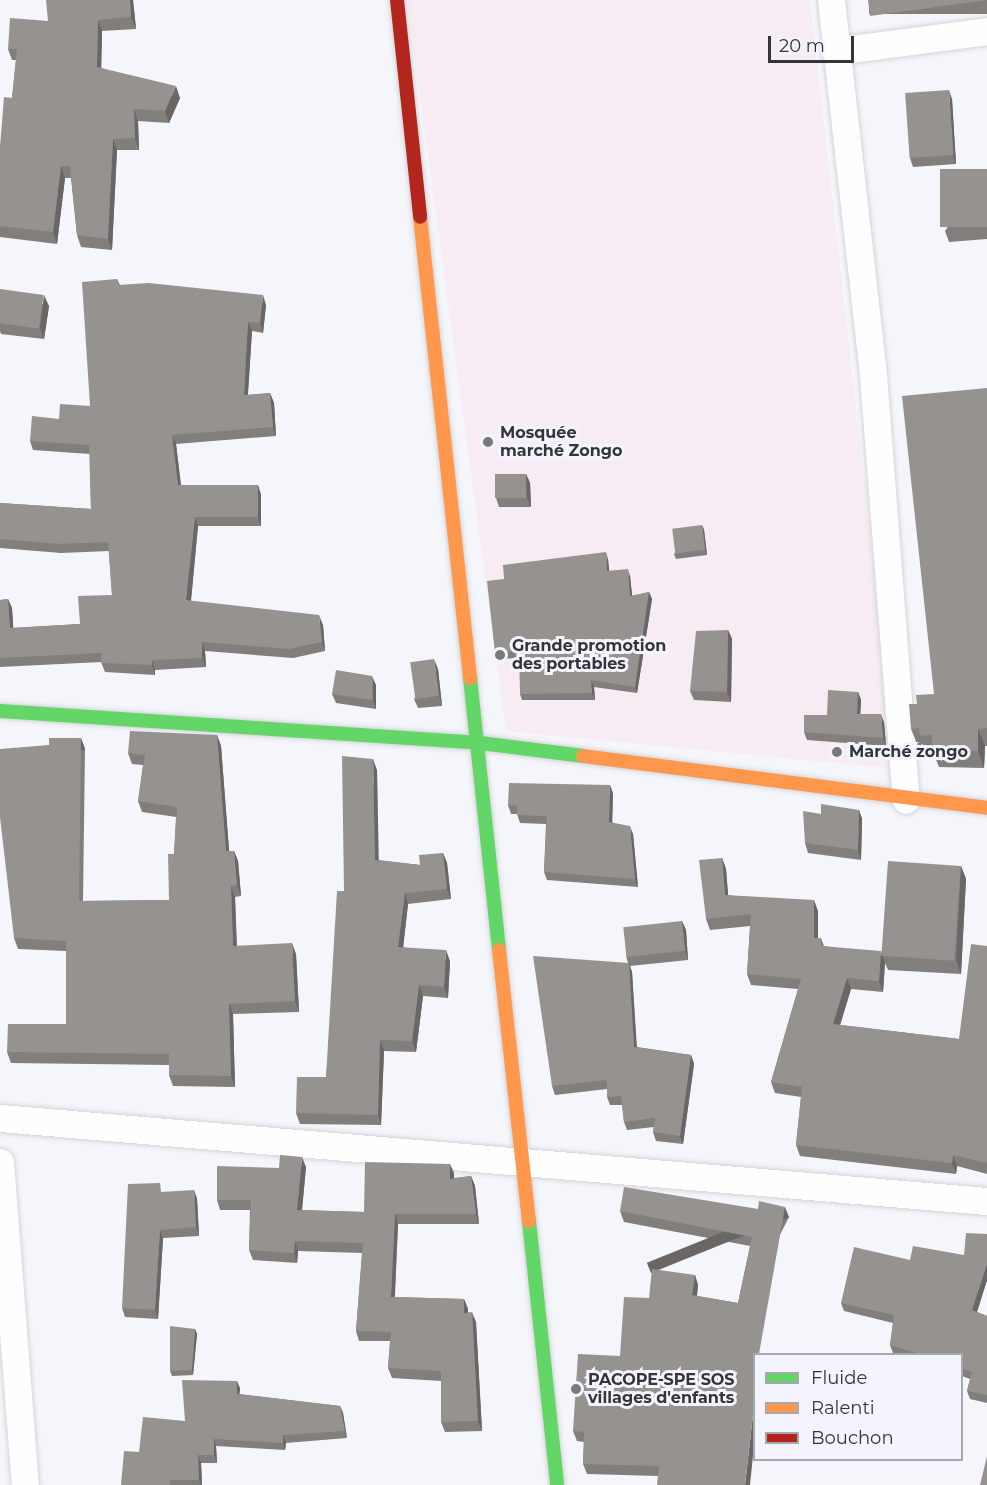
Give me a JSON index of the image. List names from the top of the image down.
{
  "places": [
    "Mosquée marché Zongo",
    "Grande promotion des portables",
    "Marché zongo",
    "PACOPE-SPE SOS villages d'enfants"
  ],
  "legend": ["Fluide", "Ralenti", "Bouchon"],
  "scale_bar": "20 m"
}
